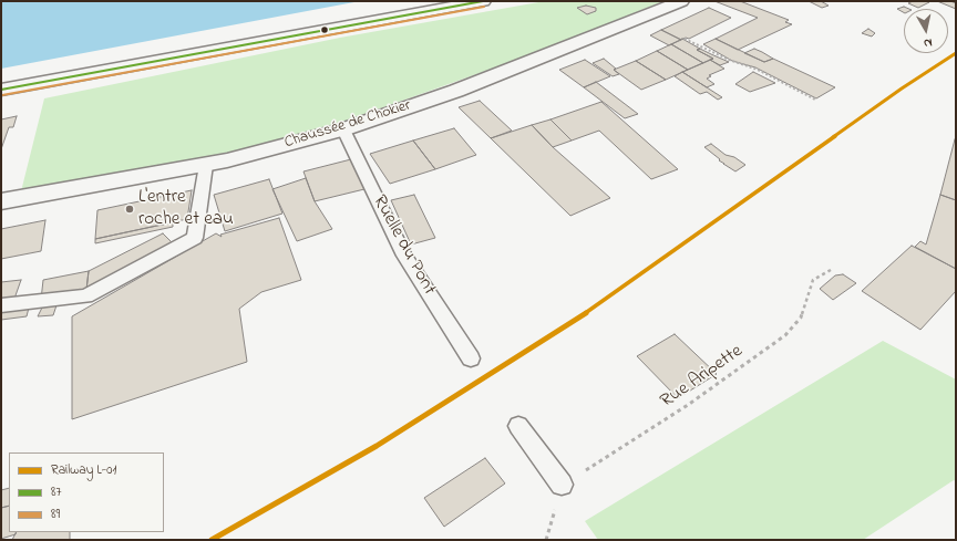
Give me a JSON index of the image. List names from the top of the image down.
{
  "streets": {
    "street": ["Chaussée de Chokier"],
    "lane": ["Ruelle du Pont"],
    "path": ["Rue Aripette"]
  },
  "crossings": [
    ["Chaussée de Chokier", "Ruelle du Pont"]
  ],
  "places": ["L'entre roche et eau"],
  "lines": ["transit line 87", "transit line 89", "rail line L-01"],
  "legend": ["Railway L-01", "87", "89"],
  "north": "bottom"
}
